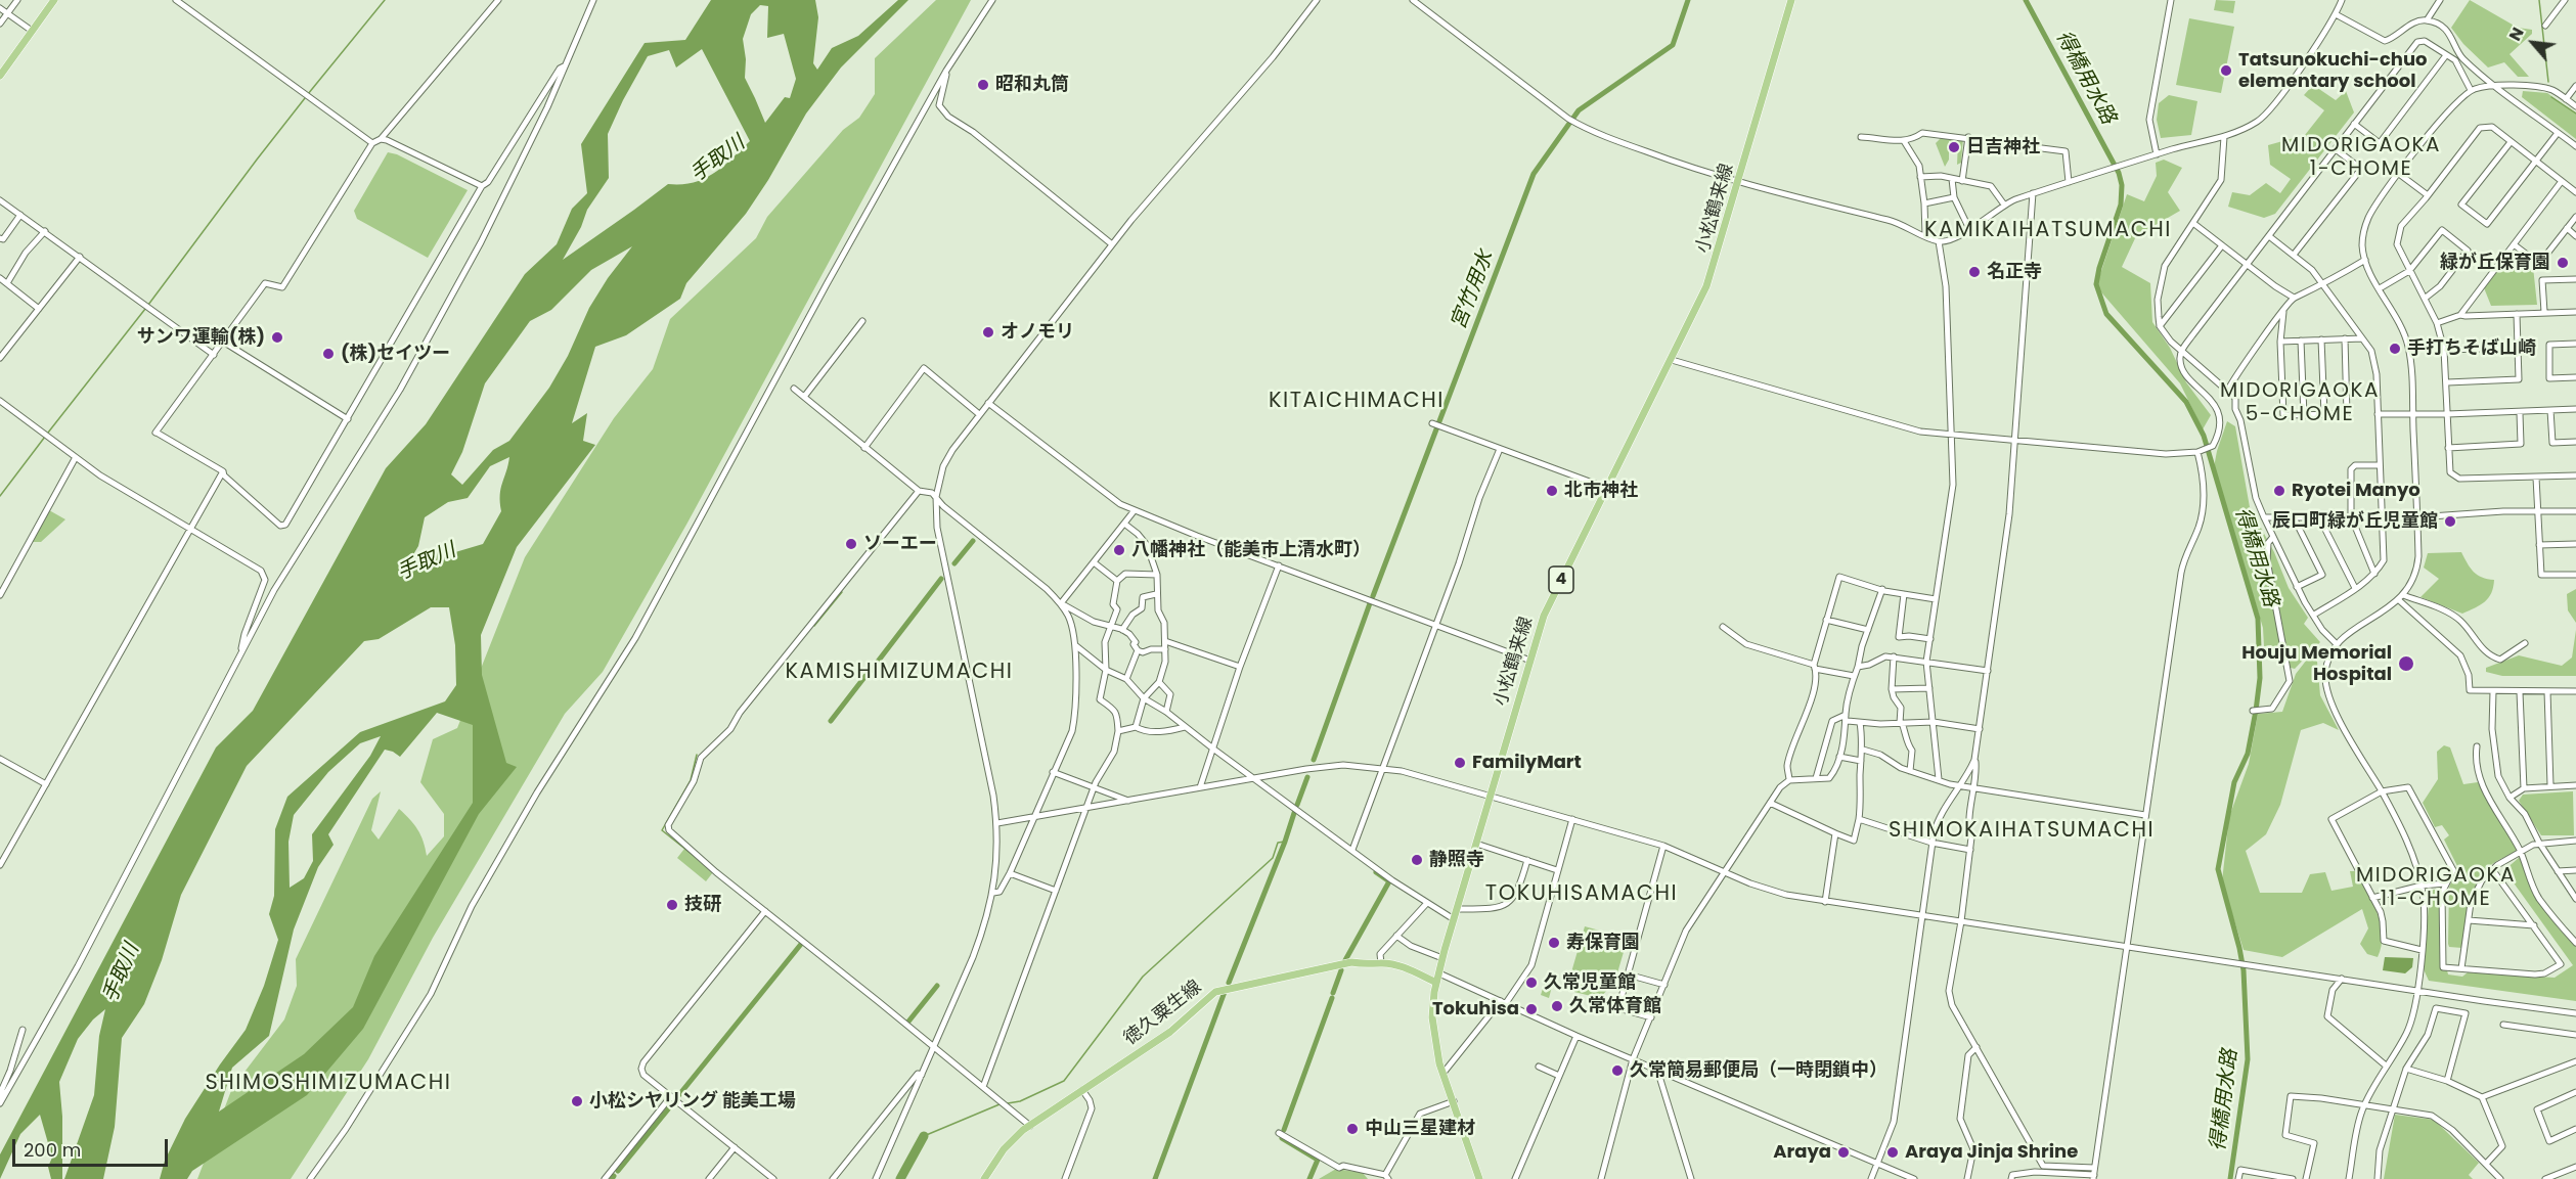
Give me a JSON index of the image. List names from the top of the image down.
{
  "streets": {
    "main road": ["小松鶴来線", "4", "徳久粟生線"]
  },
  "crossings": [
    ["小松鶴来線", "徳久粟生線"]
  ],
  "districts": [
    "MIDORIGAOKA 1-CHOME",
    "KAMIKAIHATSUMACHI",
    "MIDORIGAOKA 5-CHOME",
    "KITAICHIMACHI",
    "KAMISHIMIZUMACHI",
    "SHIMOKAIHATSUMACHI",
    "MIDORIGAOKA 11-CHOME",
    "TOKUHISAMACHI",
    "SHIMOSHIMIZUMACHI"
  ],
  "water": ["得橋用水路", "手取川", "宮竹用水"],
  "places": [
    "Tatsunokuchi-chuo elementary school",
    "昭和丸筒",
    "日吉神社",
    "緑が丘保育園",
    "名正寺",
    "オノモリ",
    "サンワ運輸(株)",
    "手打ちそば山崎",
    "(株)セイツー",
    "北市神社",
    "Ryotei Manyo",
    "辰口町緑が丘児童館",
    "ソーエー",
    "八幡神社（能美市上清水町）",
    "Houju Memorial Hospital",
    "FamilyMart",
    "静照寺",
    "技研",
    "寿保育園",
    "久常児童館",
    "久常体育館",
    "Tokuhisa",
    "久常簡易郵便局（一時閉鎖中）",
    "小松シヤリング 能美工場",
    "中山三星建材",
    "Araya",
    "Araya Jinja Shrine"
  ],
  "scale_bar": "200 m",
  "north": "top left"
}
